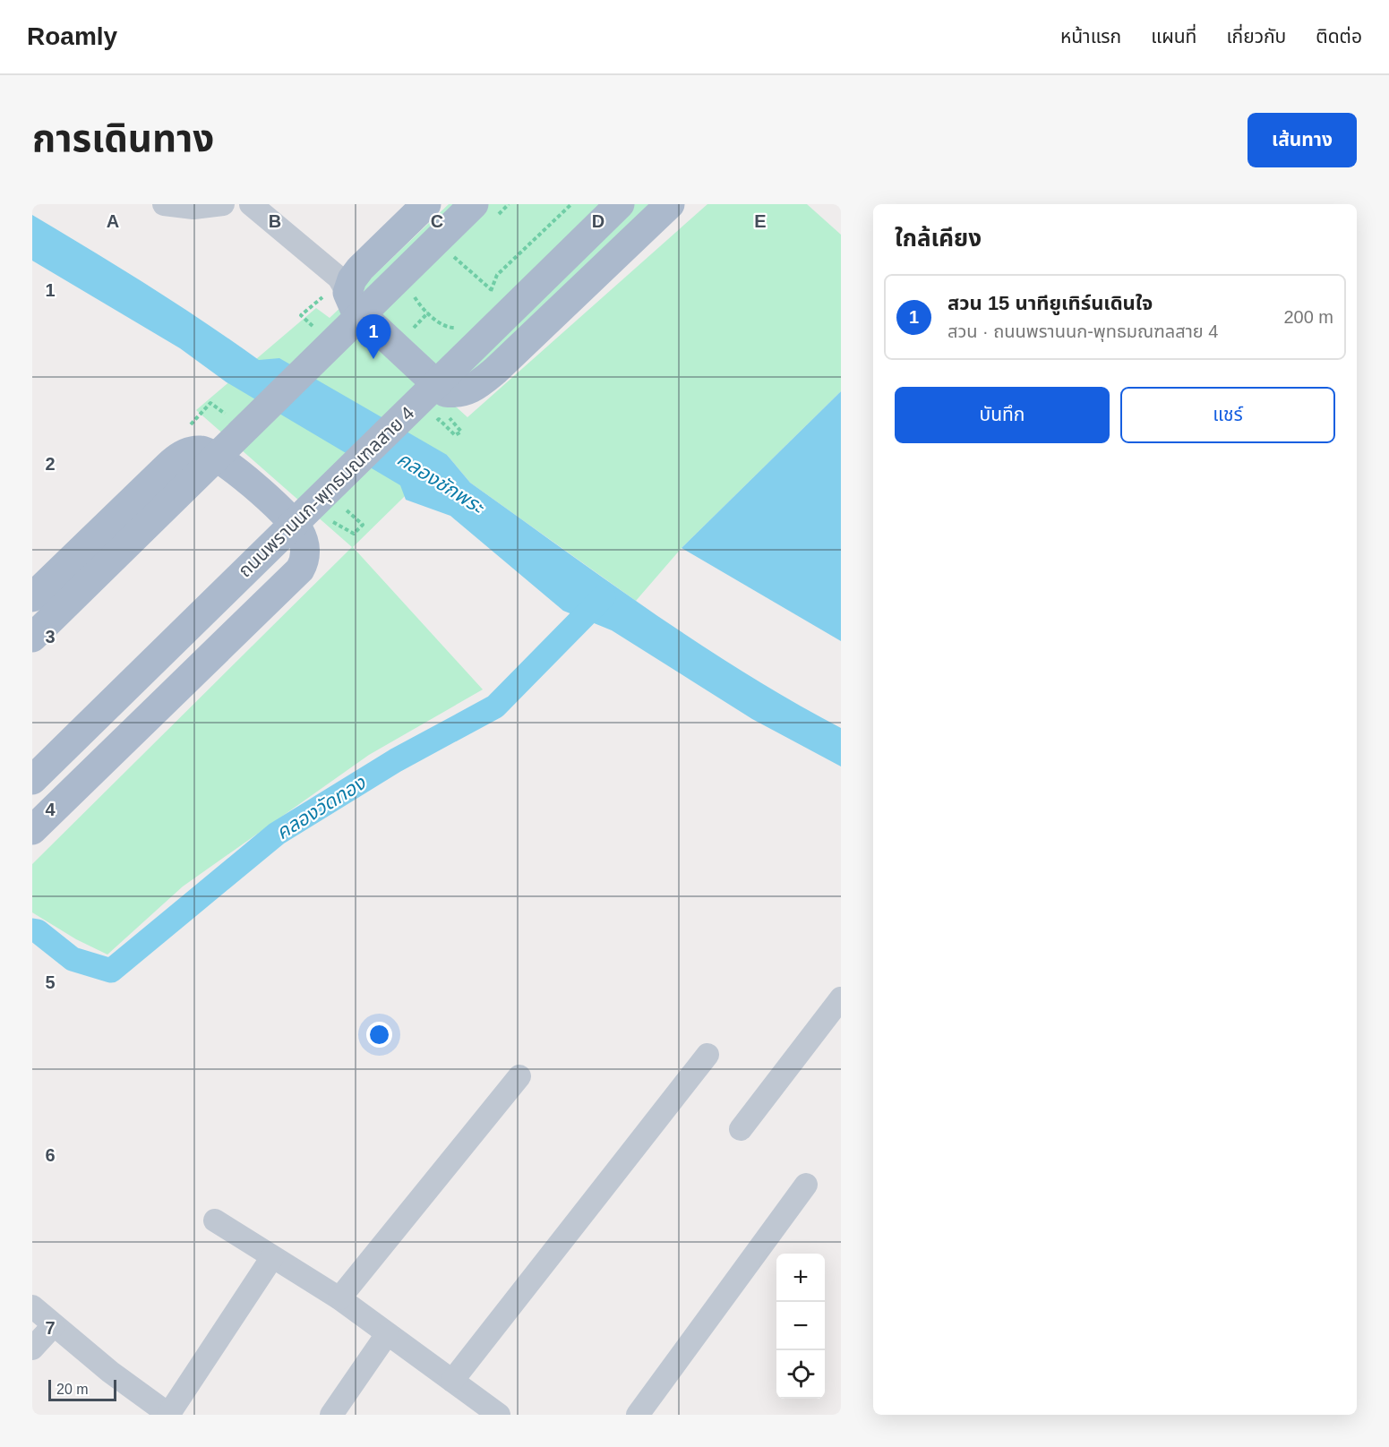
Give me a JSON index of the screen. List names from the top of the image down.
{
  "streets": {
    "main road": ["ถนนพรานนก-พุทธมณฑลสาย 4"]
  },
  "water": ["คลองชักพระ", "คลองวัดทอง"],
  "scale_bar": "20 m",
  "page": {
    "header": "Roamly",
    "nav": [
      "หน้าแรก",
      "แผนที่",
      "เกี่ยวกับ",
      "ติดต่อ"
    ],
    "title": "การเดินทาง",
    "buttons": [
      "เส้นทาง",
      ["บันทึก", "แชร์"]
    ],
    "heading": "ใกล้เคียง",
    "list": [
      {
        "mark": "1",
        "name": "สวน 15 นาทียูเทิร์นเดินใจ",
        "note": "สวน · ถนนพรานนก-พุทธมณฑลสาย 4",
        "value": "200 m"
      }
    ],
    "pins": "1",
    "map_buttons": ["+", "−"],
    "scale": "20 m"
  },
  "grid": {
    "columns": [
      "A",
      "B",
      "C",
      "D",
      "E"
    ],
    "rows": [
      "1",
      "2",
      "3",
      "4",
      "5",
      "6",
      "7"
    ]
  }
}
